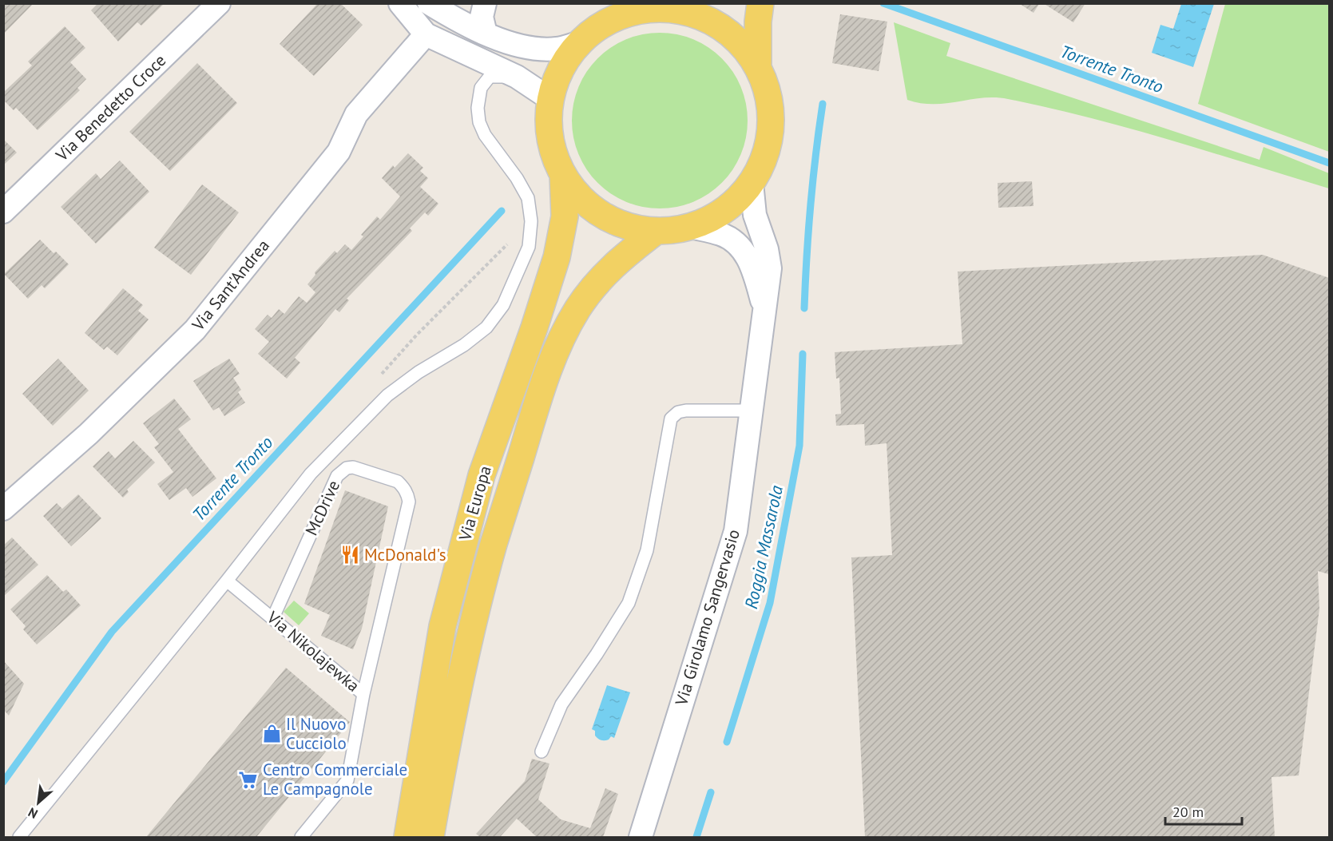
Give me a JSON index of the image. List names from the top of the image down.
{
  "streets": {
    "main road": ["Via Europa"],
    "street": ["Via Benedetto Croce", "Via Sant'Andrea", "Via Girolamo Sangervasio"],
    "lane": ["McDrive", "Via Nikolajewka"]
  },
  "crossings": [
    ["Via Europa", "Via Girolamo Sangervasio"],
    ["McDrive", "Via Nikolajewka"]
  ],
  "water": ["Torrente Tronto", "Roggia Massarola"],
  "places": {
    "restaurant": ["McDonald's"],
    "shop": ["Il Nuovo Cucciolo"],
    "supermarket": ["Centro Commerciale Le Campagnole"]
  },
  "scale_bar": "20 m",
  "north": "bottom left"
}
